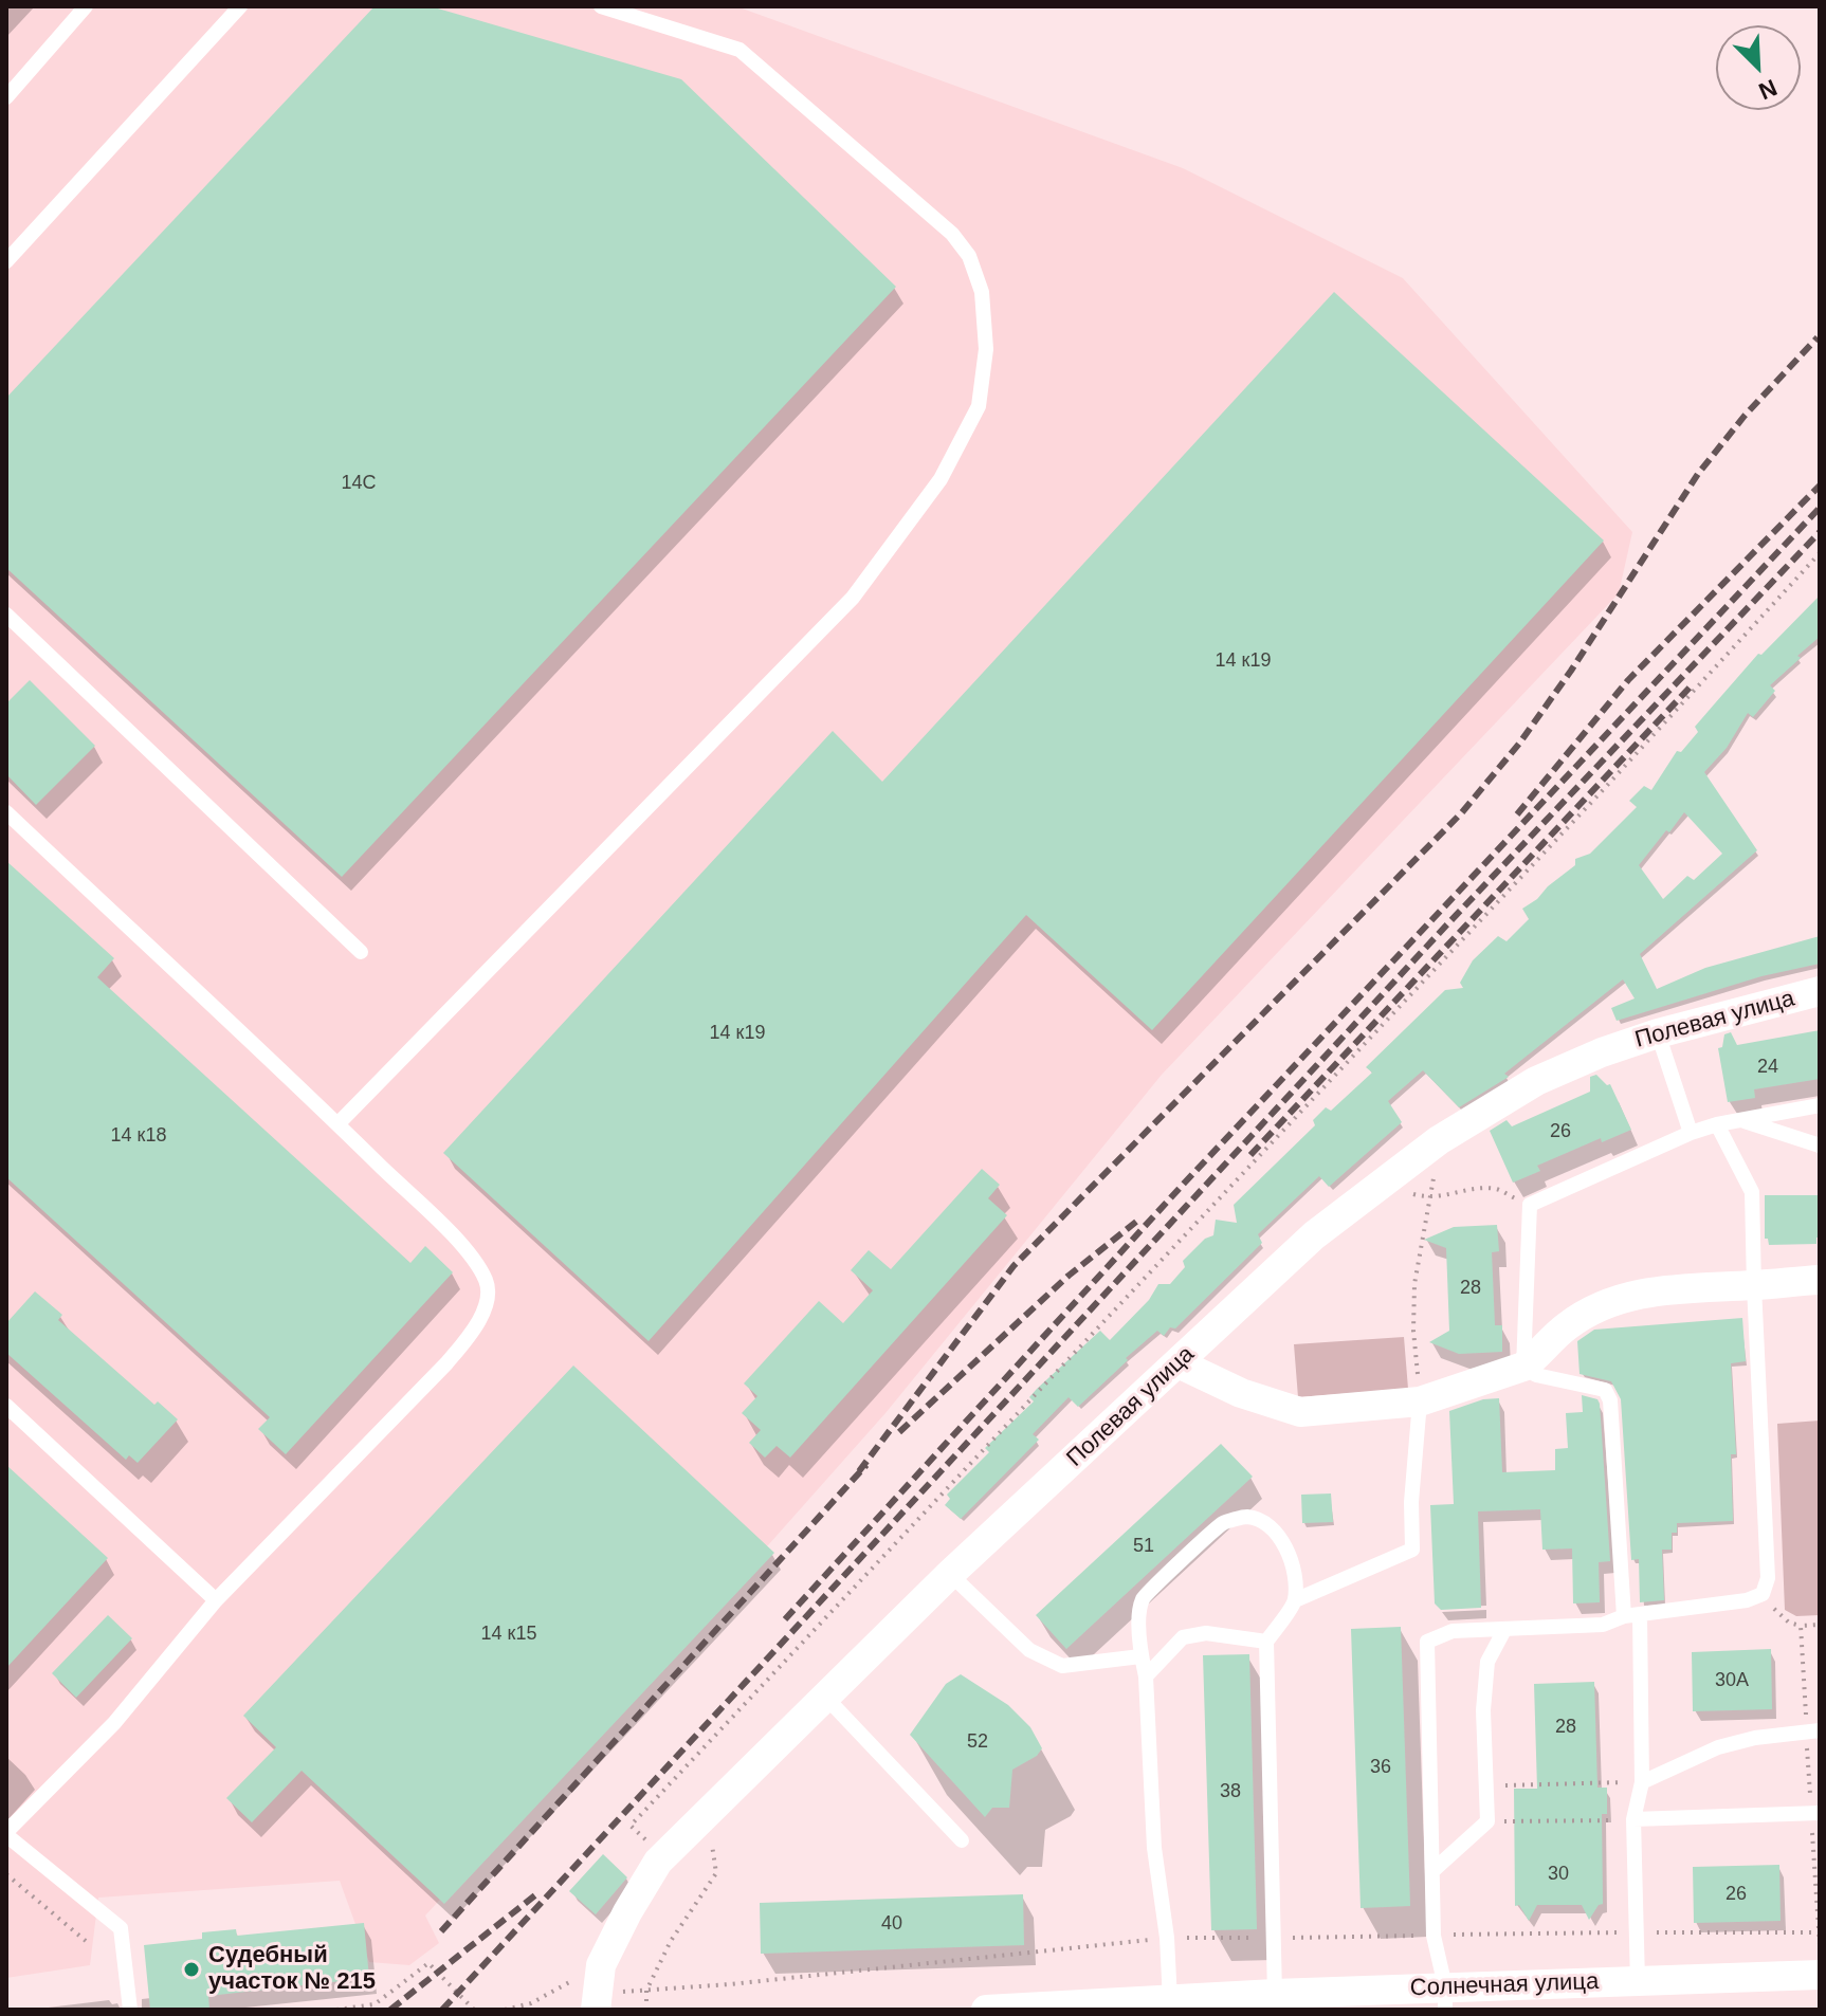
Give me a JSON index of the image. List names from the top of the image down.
{
  "streets": {
    "street": ["Полевая улица", "Солнечная улица"]
  },
  "places": ["Судебный участок № 215"],
  "house_numbers": [
    "14С",
    "14 к19",
    "14 к19",
    "24",
    "26",
    "14 к18",
    "28",
    "51",
    "14 к15",
    "30А",
    "28",
    "52",
    "36",
    "38",
    "30",
    "26",
    "40"
  ],
  "north": "bottom right"
}
